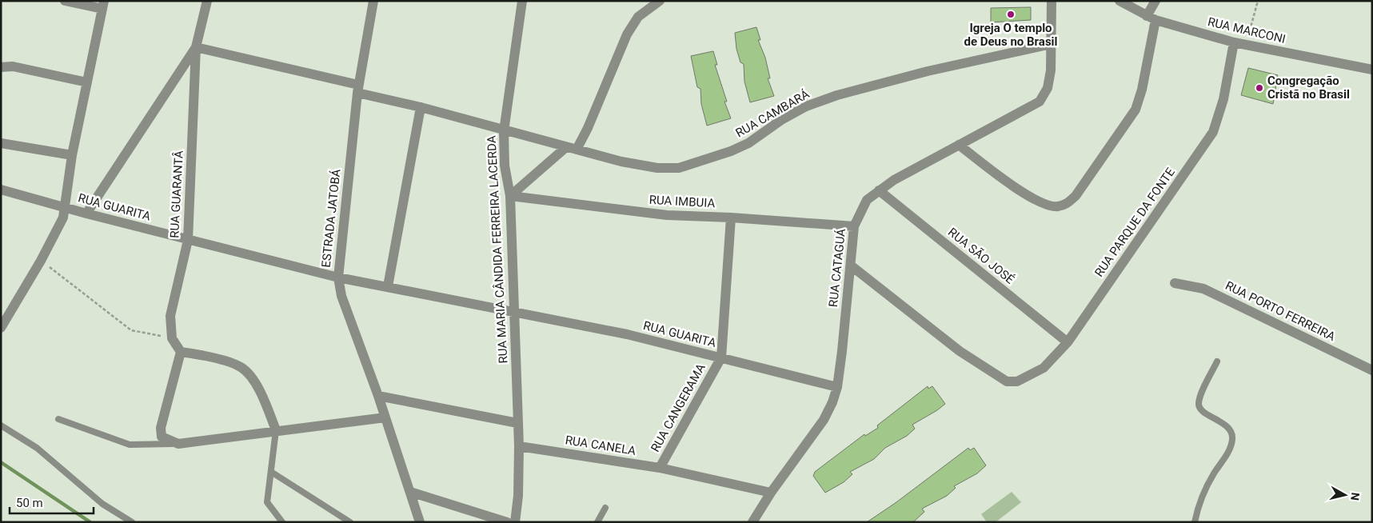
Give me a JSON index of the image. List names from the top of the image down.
{
  "streets": {
    "street": [
      "RUA MARCONI",
      "RUA CAMBARÁ",
      "RUA GUARANTÂ",
      "RUA IMBUIA",
      "RUA GUARITA",
      "ESTRADA JATOBÁ",
      "RUA PARQUE DA FONTE",
      "RUA MARIA CÂNDIDA FERREIRA LACERDA",
      "RUA SÃO JOSÉ",
      "RUA CATAGUÁ",
      "RUA PORTO FERREIRA",
      "RUA CANGERAMA",
      "RUA CANELA"
    ]
  },
  "crossings": [
    ["RUA MARCONI", "RUA PARQUE DA FONTE"],
    ["RUA CAMBARÁ", "RUA GUARANTÂ"],
    ["RUA CAMBARÁ", "ESTRADA JATOBÁ"],
    ["RUA CAMBARÁ", "RUA MARIA CÂNDIDA FERREIRA LACERDA"],
    ["RUA CAMBARÁ", "RUA CATAGUÁ"],
    ["RUA GUARANTÂ", "RUA GUARITA"],
    ["RUA IMBUIA", "RUA MARIA CÂNDIDA FERREIRA LACERDA"],
    ["RUA IMBUIA", "RUA CATAGUÁ"],
    ["RUA IMBUIA", "RUA CANGERAMA"],
    ["RUA GUARITA", "ESTRADA JATOBÁ"],
    ["RUA GUARITA", "RUA MARIA CÂNDIDA FERREIRA LACERDA"],
    ["RUA GUARITA", "RUA CATAGUÁ"],
    ["RUA GUARITA", "RUA CANGERAMA"],
    ["RUA PARQUE DA FONTE", "RUA SÃO JOSÉ"],
    ["RUA PARQUE DA FONTE", "RUA CATAGUÁ"],
    ["RUA MARIA CÂNDIDA FERREIRA LACERDA", "RUA CANELA"],
    ["RUA SÃO JOSÉ", "RUA CATAGUÁ"],
    ["RUA CATAGUÁ", "RUA CANELA"],
    ["RUA CANGERAMA", "RUA CANELA"]
  ],
  "places": ["Igreja O templo de Deus no Brasil", "Congregação Cristã no Brasil"],
  "scale_bar": "50 m",
  "north": "right"
}
